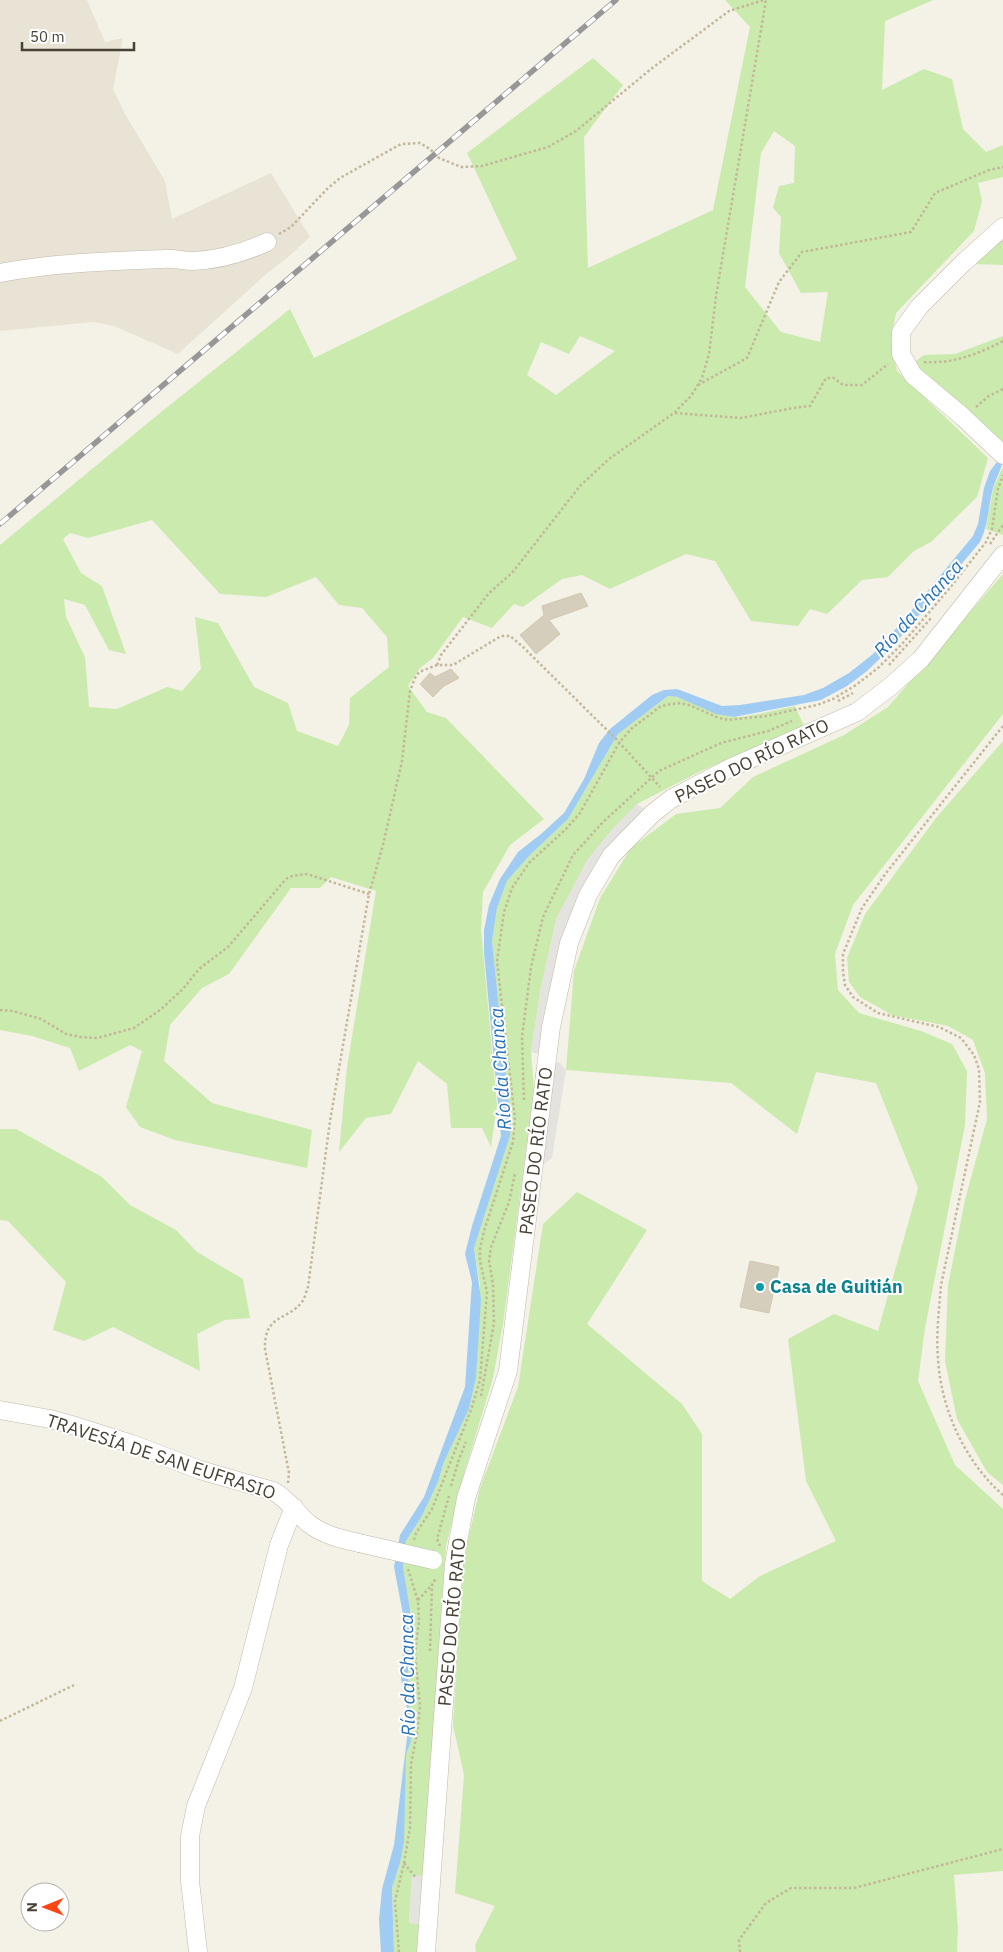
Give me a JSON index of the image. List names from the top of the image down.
{
  "streets": {
    "street": ["PASEO DO RÍO RATO", "TRAVESÍA DE SAN EUFRASIO"]
  },
  "crossings": [
    ["PASEO DO RÍO RATO", "TRAVESÍA DE SAN EUFRASIO"]
  ],
  "water": ["Río da Chanca"],
  "places": ["Casa de Guitián"],
  "scale_bar": "50 m",
  "north": "left"
}
